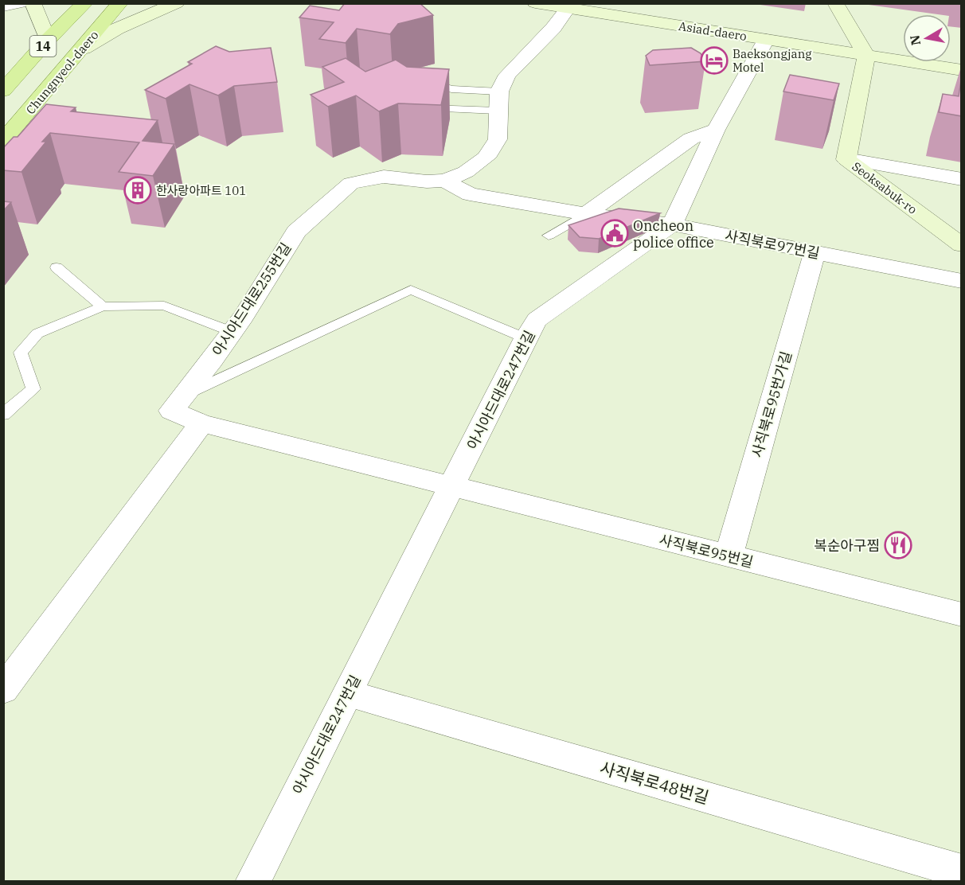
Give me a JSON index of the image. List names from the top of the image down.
{
  "streets": {
    "main road": [
      "Asiad-daero",
      "14",
      "Chungnyeol-daero",
      "Seoksabuk-ro"
    ],
    "street": [
      "사직북로97번길",
      "아시아드대로255번길",
      "아시아드대로247번길",
      "사직북로95번가길",
      "사직북로95번길",
      "사직북로48번길"
    ]
  },
  "crossings": [
    ["Asiad-daero", "Seoksabuk-ro"],
    ["사직북로97번길", "아시아드대로255번길"],
    ["사직북로97번길", "아시아드대로247번길"],
    ["사직북로97번길", "사직북로95번가길"],
    ["아시아드대로247번길", "사직북로95번길"],
    ["아시아드대로247번길", "사직북로48번길"],
    ["사직북로95번가길", "사직북로95번길"]
  ],
  "places": {
    "hotel": ["Baeksongjang Motel"],
    "building": ["한사랑아파트 101"],
    "public building": ["Oncheon police office"],
    "restaurant": ["복순아구찜"]
  },
  "north": "left"
}
